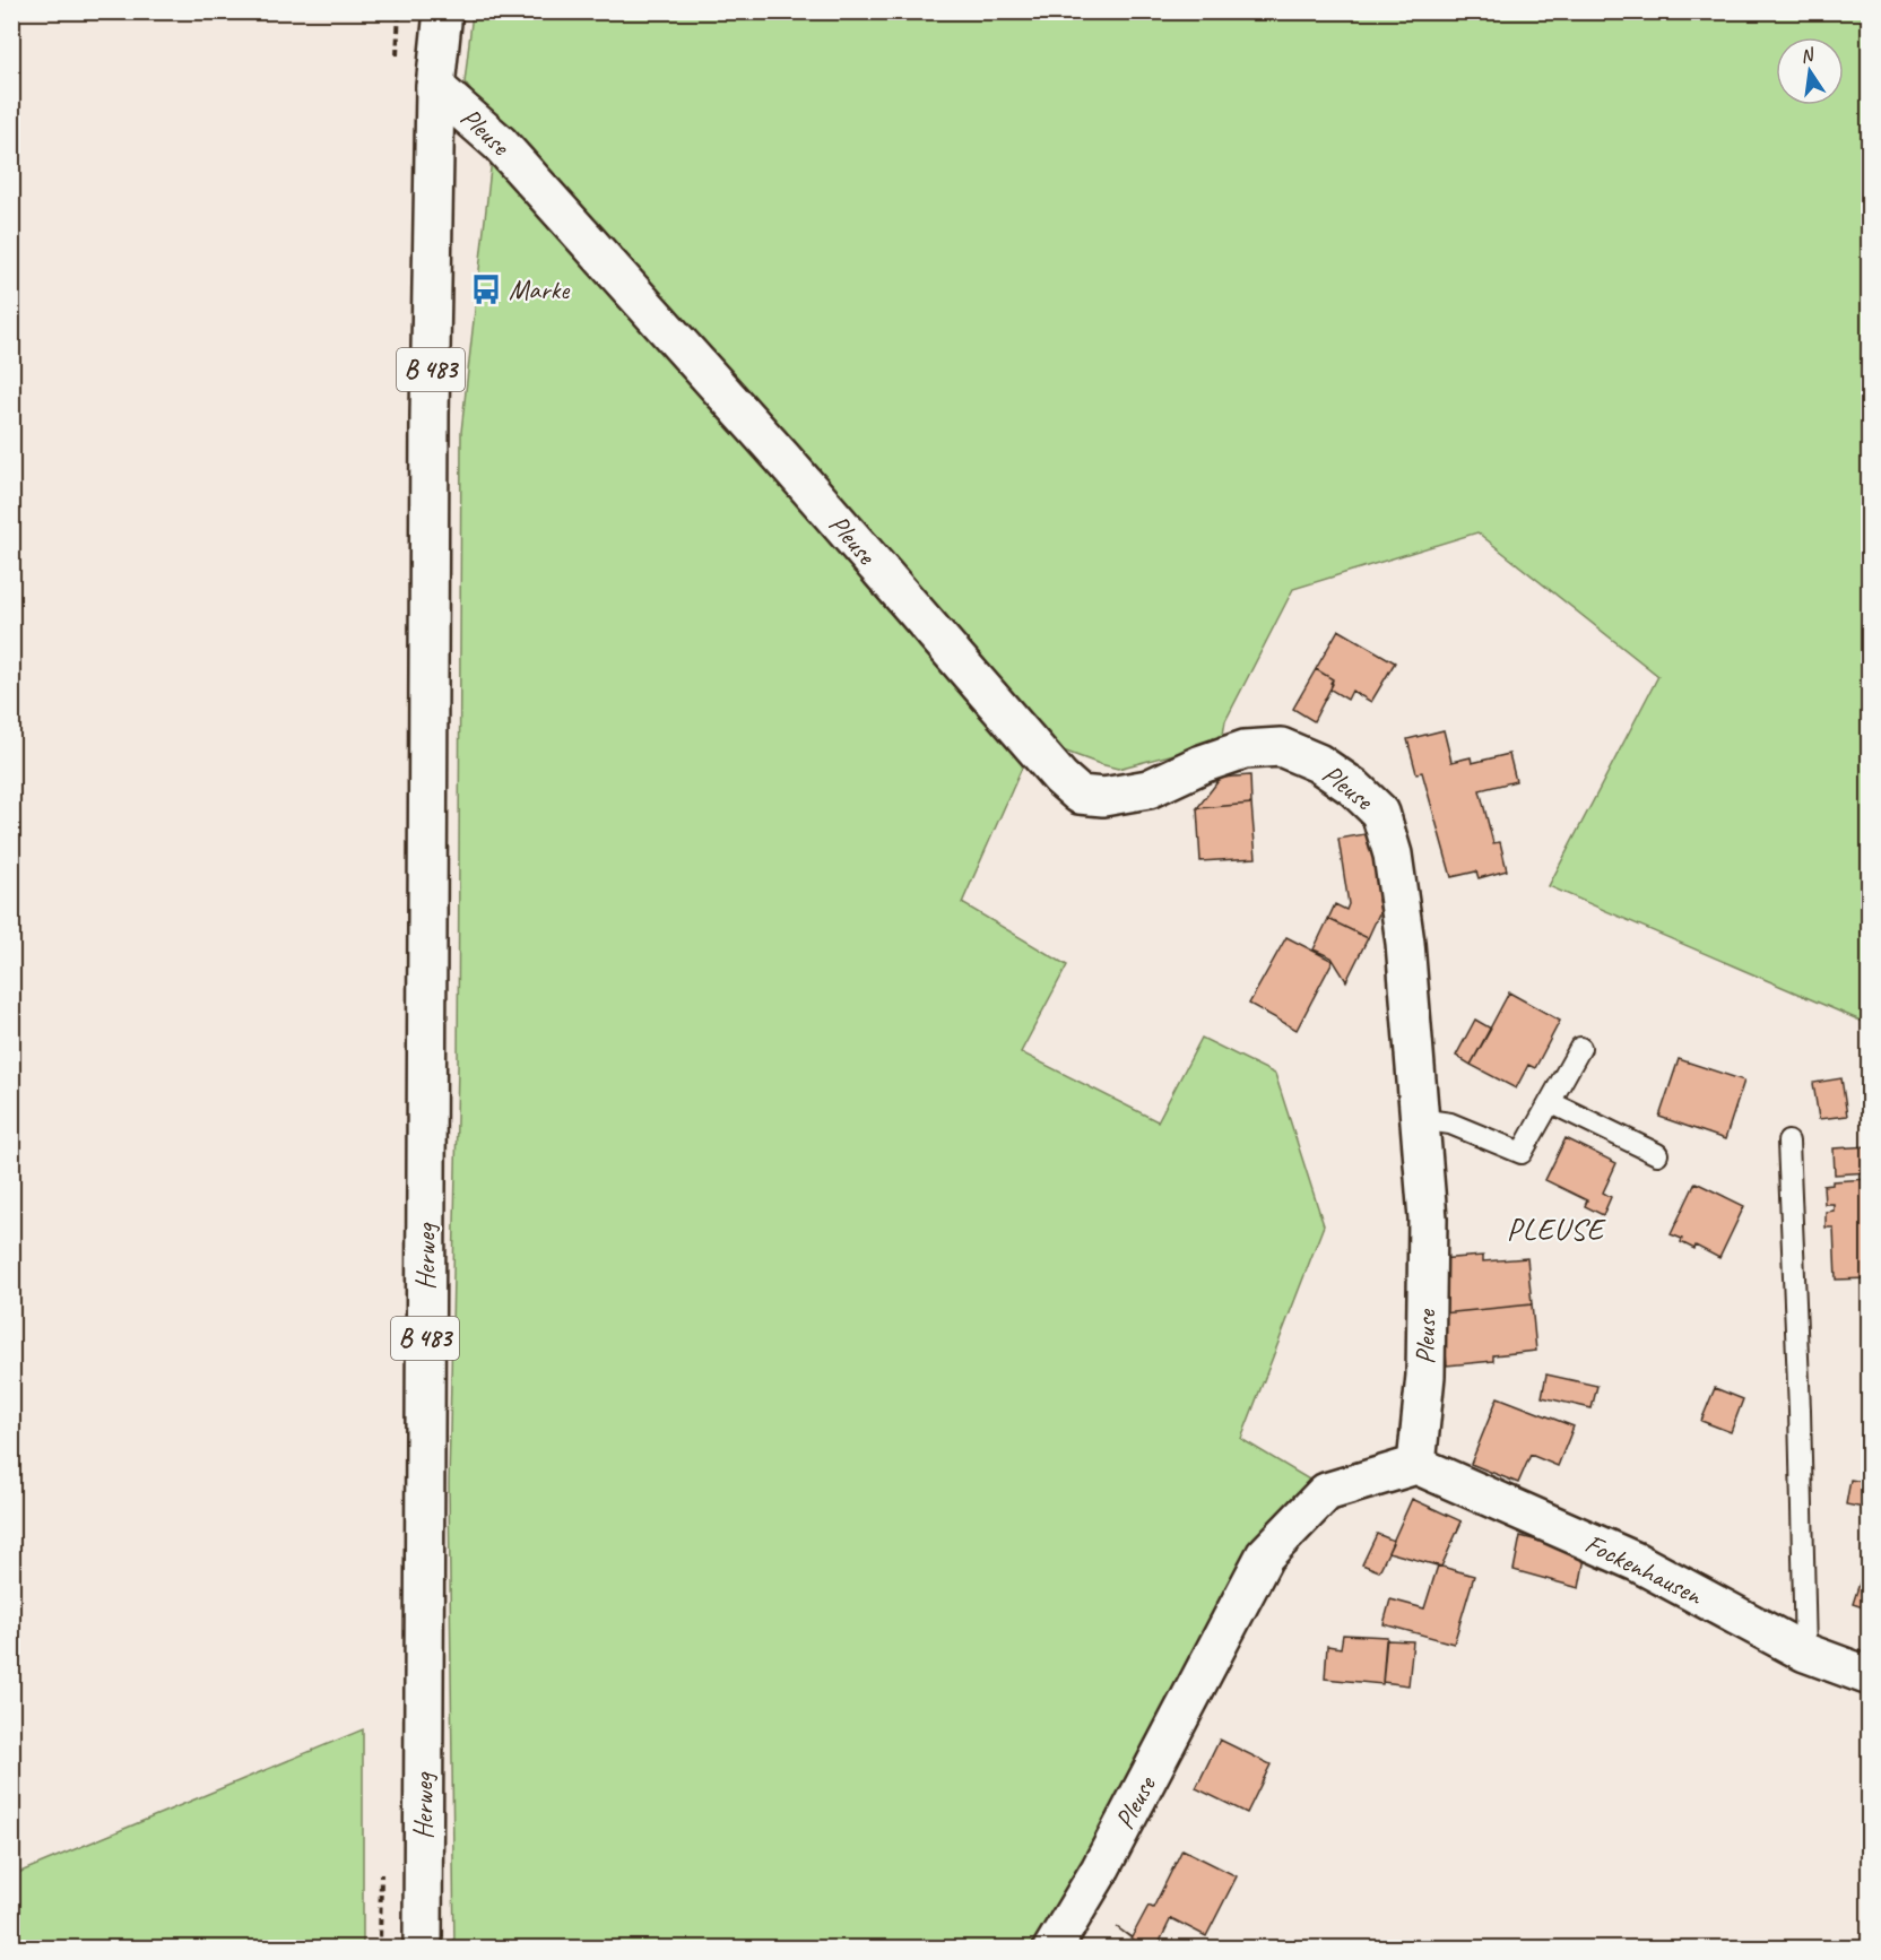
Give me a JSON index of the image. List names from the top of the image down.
{
  "streets": {
    "street": [
      "Pleuse",
      "B 483",
      "Herweg",
      "Fockenhausen"
    ]
  },
  "crossings": [
    ["Pleuse", "B 483"],
    ["Pleuse", "Herweg"],
    ["Pleuse", "Fockenhausen"],
    ["B 483", "Herweg"]
  ],
  "districts": ["PLEUSE"],
  "places": {
    "bus stop": ["Marke"]
  },
  "north": "top"
}
